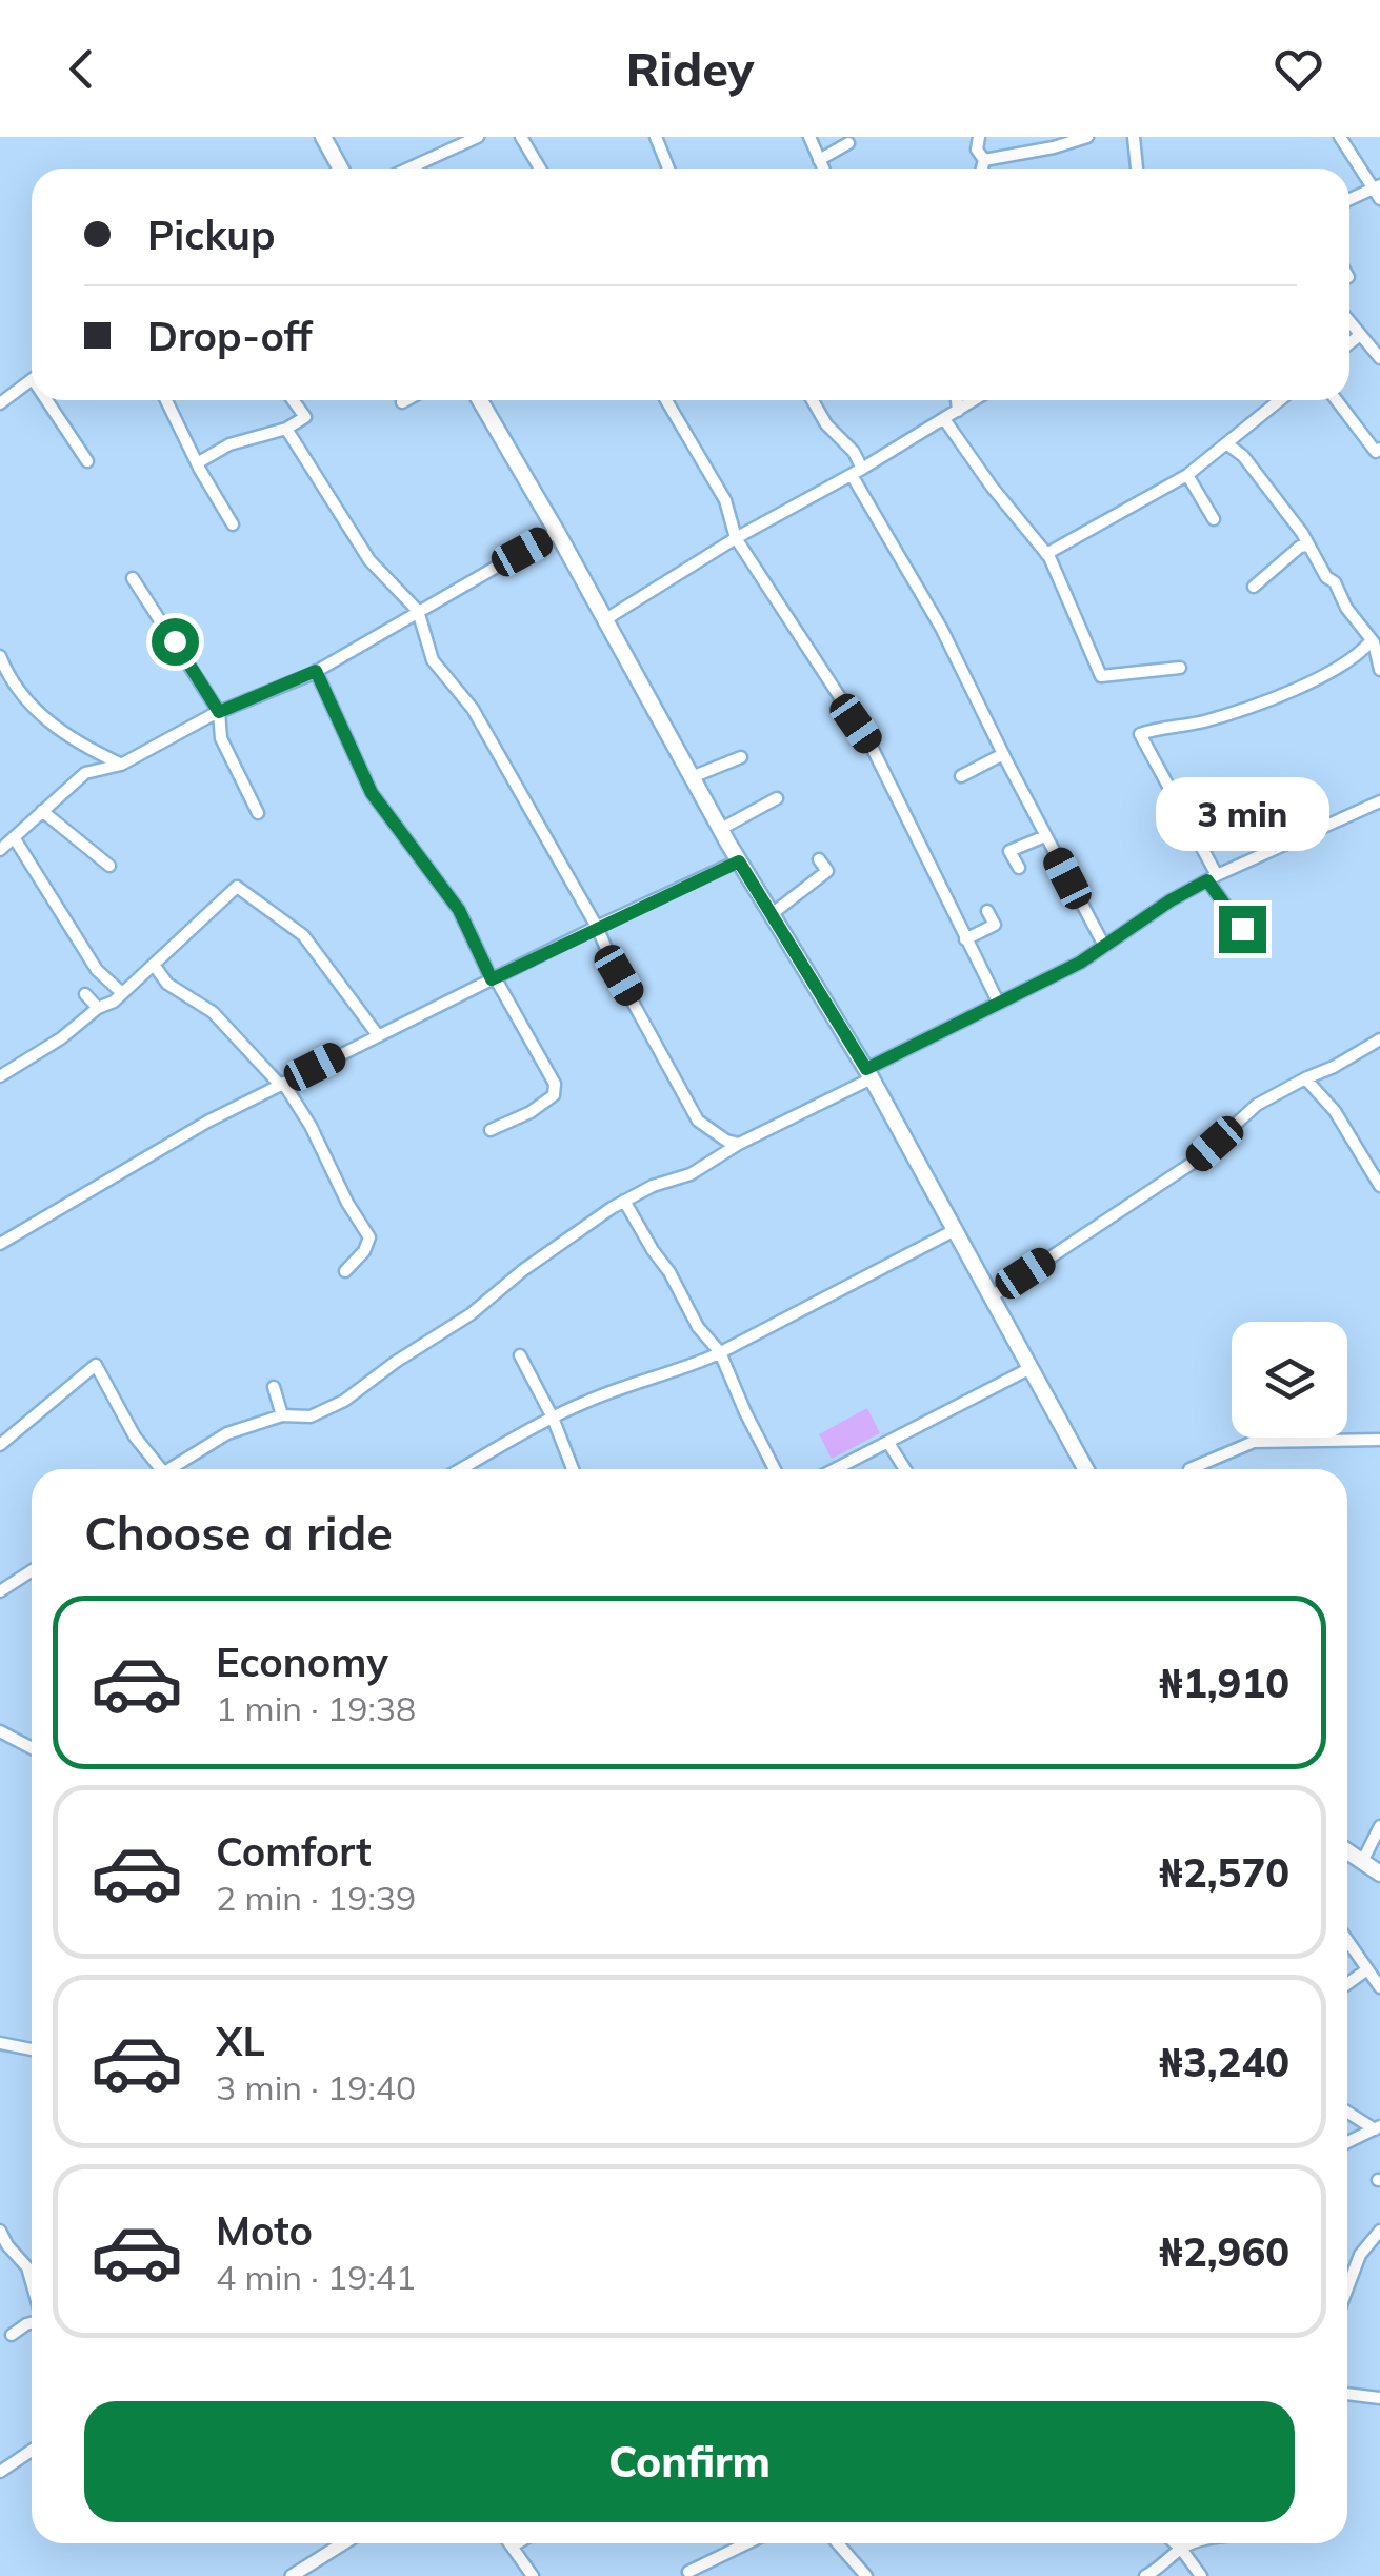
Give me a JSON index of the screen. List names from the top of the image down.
{
  "page": {
    "header": "Ridey",
    "banner": ["Pickup", "Drop-off"],
    "bubble": "3 min",
    "heading": "Choose a ride",
    "list": [
      {
        "name": "Economy",
        "note": "1 min · 19:38",
        "value": "₦1,910"
      },
      {
        "name": "Comfort",
        "note": "2 min · 19:39",
        "value": "₦2,570"
      },
      {
        "name": "XL",
        "note": "3 min · 19:40",
        "value": "₦3,240"
      },
      {
        "name": "Moto",
        "note": "4 min · 19:41",
        "value": "₦2,960"
      }
    ],
    "buttons": "Confirm"
  }
}
